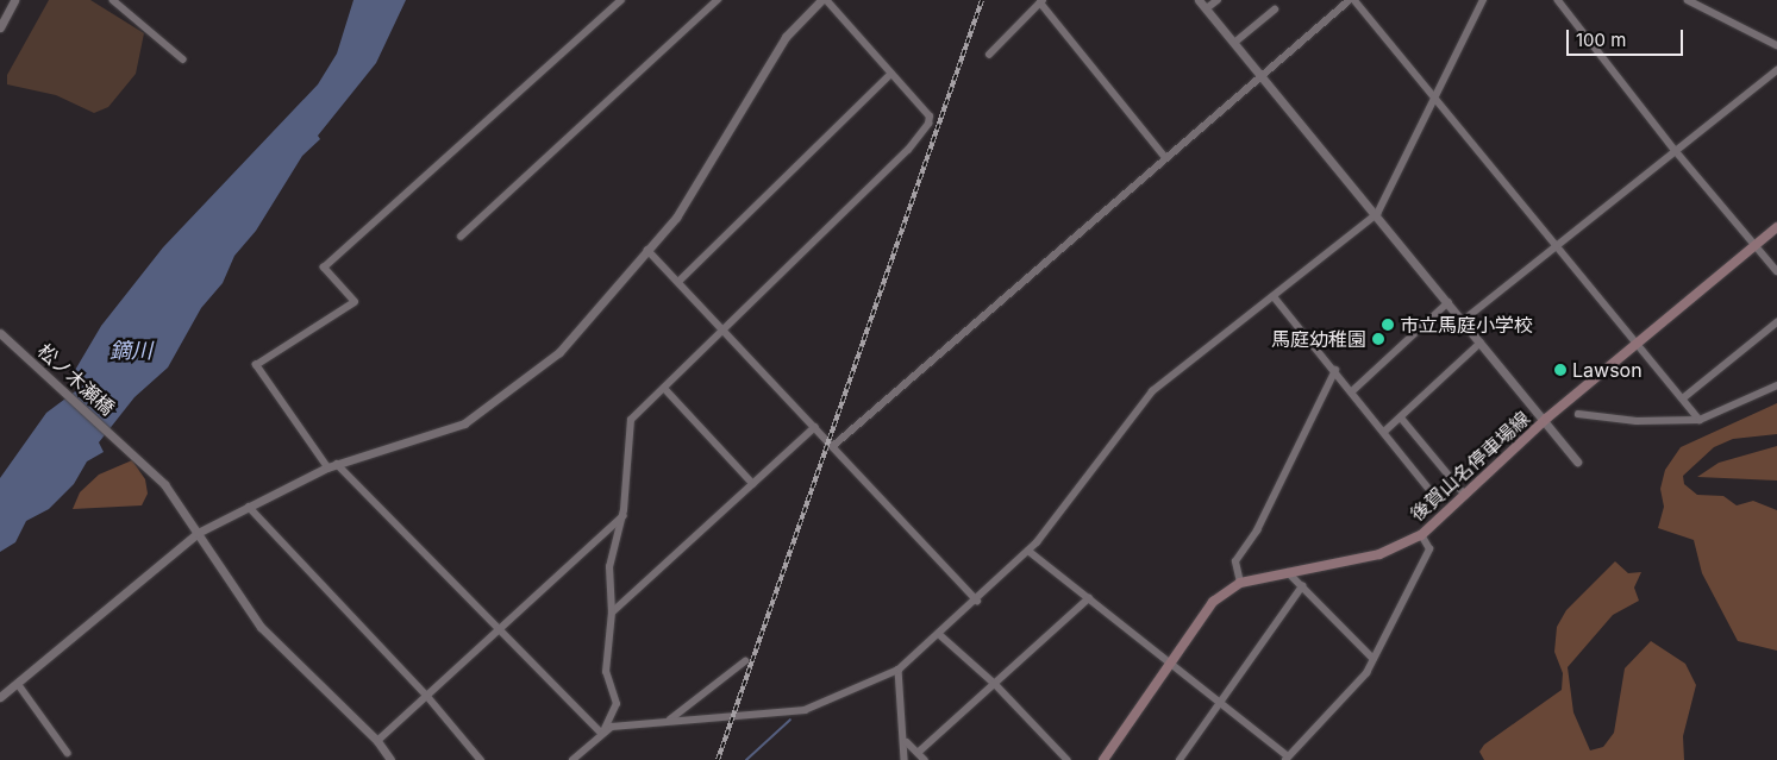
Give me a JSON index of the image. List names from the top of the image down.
{
  "streets": {
    "main road": ["後賀山名停車場線"],
    "street": ["松ノ木瀬橋"]
  },
  "water": ["鏑川"],
  "places": ["市立馬庭小学校", "馬庭幼稚園", "Lawson"],
  "scale_bar": "100 m"
}
